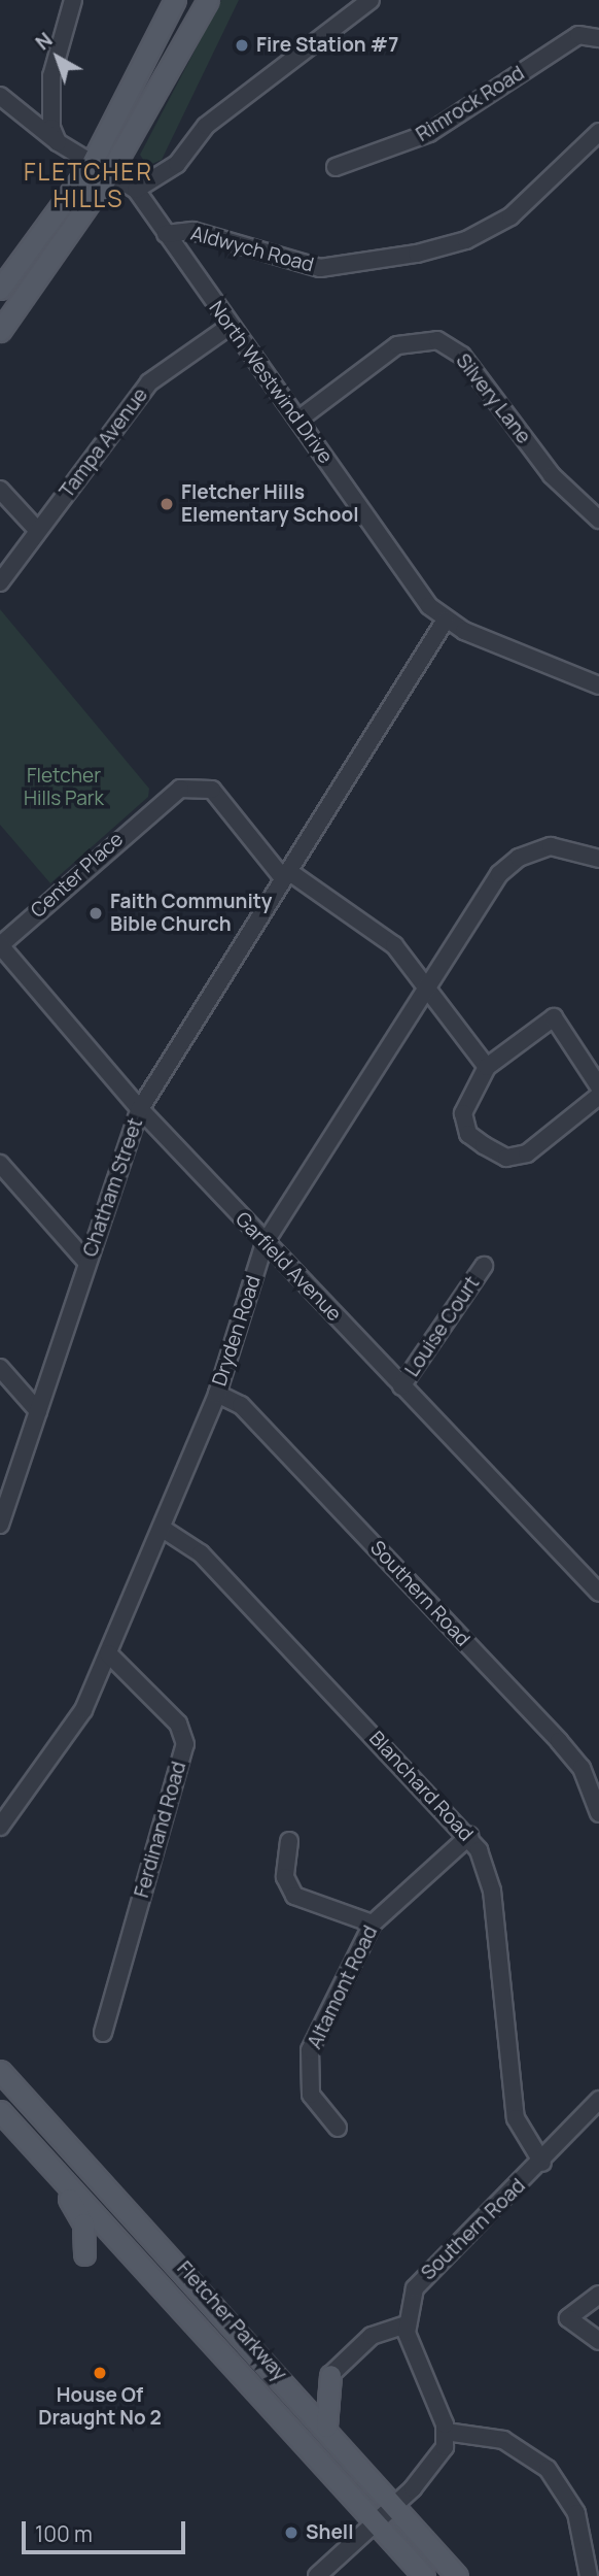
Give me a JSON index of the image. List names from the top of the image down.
{
  "streets": {
    "main road": ["Fletcher Parkway"],
    "street": [
      "Rimrock Road",
      "Aldwych Road",
      "North Westwind Drive",
      "Silvery Lane",
      "Tampa Avenue",
      "Center Place",
      "Chatham Street",
      "Garfield Avenue",
      "Louise Court",
      "Dryden Road",
      "Southern Road",
      "Blanchard Road",
      "Ferdinand Road",
      "Altamont Road"
    ]
  },
  "crossings": [
    ["Aldwych Road", "North Westwind Drive"],
    ["North Westwind Drive", "Silvery Lane"],
    ["North Westwind Drive", "Tampa Avenue"],
    ["North Westwind Drive", "Chatham Street"],
    ["Center Place", "Chatham Street"],
    ["Center Place", "Garfield Avenue"],
    ["Center Place", "Dryden Road"],
    ["Chatham Street", "Garfield Avenue"],
    ["Garfield Avenue", "Louise Court"],
    ["Garfield Avenue", "Dryden Road"],
    ["Dryden Road", "Southern Road"],
    ["Dryden Road", "Blanchard Road"],
    ["Dryden Road", "Ferdinand Road"],
    ["Southern Road", "Blanchard Road"],
    ["Blanchard Road", "Altamont Road"]
  ],
  "districts": ["FLETCHER HILLS"],
  "parks": ["Fletcher Hills Park"],
  "places": [
    "Fire Station #7",
    "Fletcher Hills Elementary School",
    "Faith Community Bible Church",
    "House Of Draught No 2",
    "Shell"
  ],
  "scale_bar": "100 m",
  "north": "top left"
}
